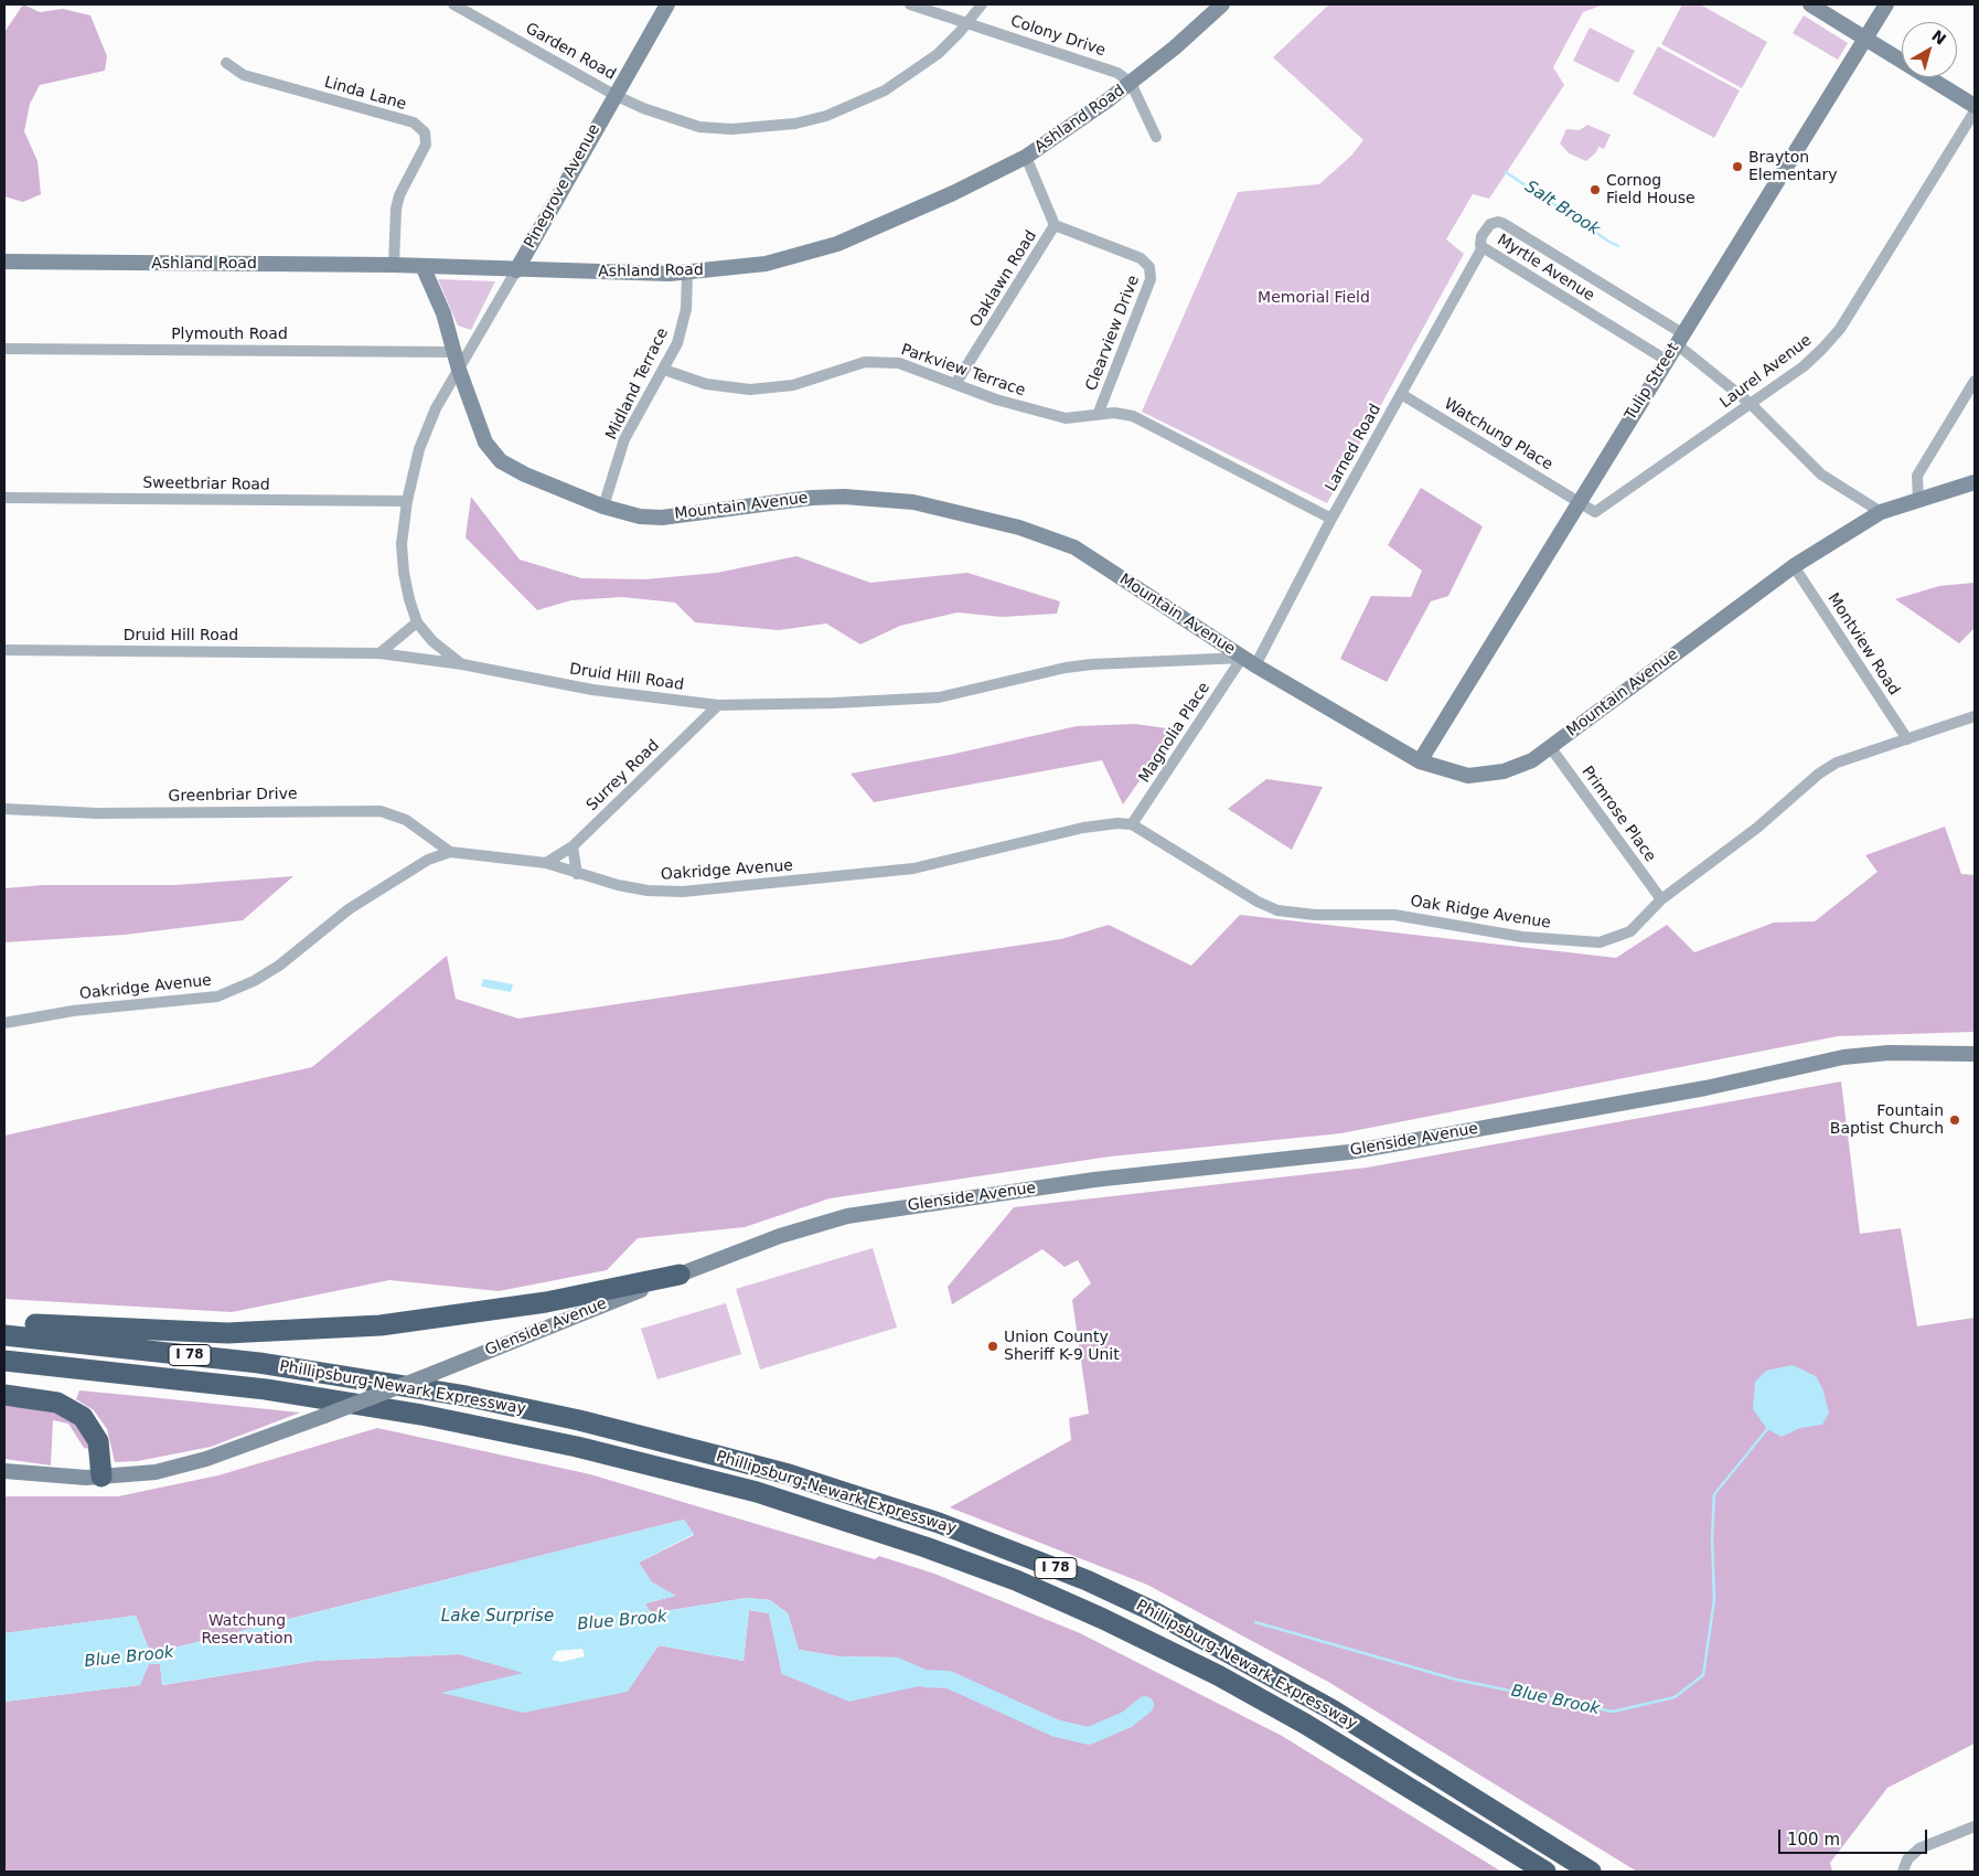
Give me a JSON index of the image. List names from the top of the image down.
{
  "streets": {
    "highway": ["I 78", "Phillipsburg-Newark Expressway"],
    "main road": [
      "Ashland Road",
      "Pinegrove Avenue",
      "Tulip Street",
      "Mountain Avenue",
      "Glenside Avenue"
    ],
    "street": [
      "Colony Drive",
      "Garden Road",
      "Linda Lane",
      "Myrtle Avenue",
      "Oaklawn Road",
      "Clearview Drive",
      "Plymouth Road",
      "Parkview Terrace",
      "Laurel Avenue",
      "Midland Terrace",
      "Watchung Place",
      "Larned Road",
      "Sweetbriar Road",
      "Druid Hill Road",
      "Montview Road",
      "Magnolia Place",
      "Surrey Road",
      "Greenbriar Drive",
      "Primrose Place",
      "Oakridge Avenue",
      "Oak Ridge Avenue"
    ]
  },
  "crossings": [
    ["Colony Drive", "Garden Road"],
    ["Colony Drive", "Ashland Road"],
    ["Garden Road", "Pinegrove Avenue"],
    ["Linda Lane", "Ashland Road"],
    ["Ashland Road", "Pinegrove Avenue"],
    ["Ashland Road", "Oaklawn Road"],
    ["Ashland Road", "Midland Terrace"],
    ["Ashland Road", "Mountain Avenue"],
    ["Pinegrove Avenue", "Sweetbriar Road"],
    ["Pinegrove Avenue", "Mountain Avenue"],
    ["Myrtle Avenue", "Laurel Avenue"],
    ["Myrtle Avenue", "Tulip Street"],
    ["Myrtle Avenue", "Larned Road"],
    ["Myrtle Avenue", "Mountain Avenue"],
    ["Oaklawn Road", "Clearview Drive"],
    ["Oaklawn Road", "Parkview Terrace"],
    ["Clearview Drive", "Parkview Terrace"],
    ["Plymouth Road", "Mountain Avenue"],
    ["Parkview Terrace", "Midland Terrace"],
    ["Parkview Terrace", "Larned Road"],
    ["Laurel Avenue", "Tulip Street"],
    ["Laurel Avenue", "Watchung Place"],
    ["Tulip Street", "Watchung Place"],
    ["Tulip Street", "Mountain Avenue"],
    ["Midland Terrace", "Mountain Avenue"],
    ["Watchung Place", "Larned Road"],
    ["Larned Road", "Mountain Avenue"],
    ["Larned Road", "Druid Hill Road"],
    ["Larned Road", "Magnolia Place"],
    ["Mountain Avenue", "Druid Hill Road"],
    ["Mountain Avenue", "Montview Road"],
    ["Mountain Avenue", "Magnolia Place"],
    ["Mountain Avenue", "Primrose Place"],
    ["Druid Hill Road", "Magnolia Place"],
    ["Druid Hill Road", "Surrey Road"],
    ["Montview Road", "Oak Ridge Avenue"],
    ["Magnolia Place", "Oakridge Avenue"],
    ["Magnolia Place", "Oak Ridge Avenue"],
    ["Surrey Road", "Oakridge Avenue"],
    ["Greenbriar Drive", "Oakridge Avenue"],
    ["Primrose Place", "Oak Ridge Avenue"],
    ["Oakridge Avenue", "Oak Ridge Avenue"]
  ],
  "water": ["Salt Brook", "Lake Surprise", "Blue Brook"],
  "parks": ["Memorial Field", "Watchung Reservation"],
  "places": [
    "Brayton Elementary",
    "Cornog Field House",
    "Fountain Baptist Church",
    "Union County Sheriff K-9 Unit"
  ],
  "scale_bar": "100 m",
  "north": "top right"
}
